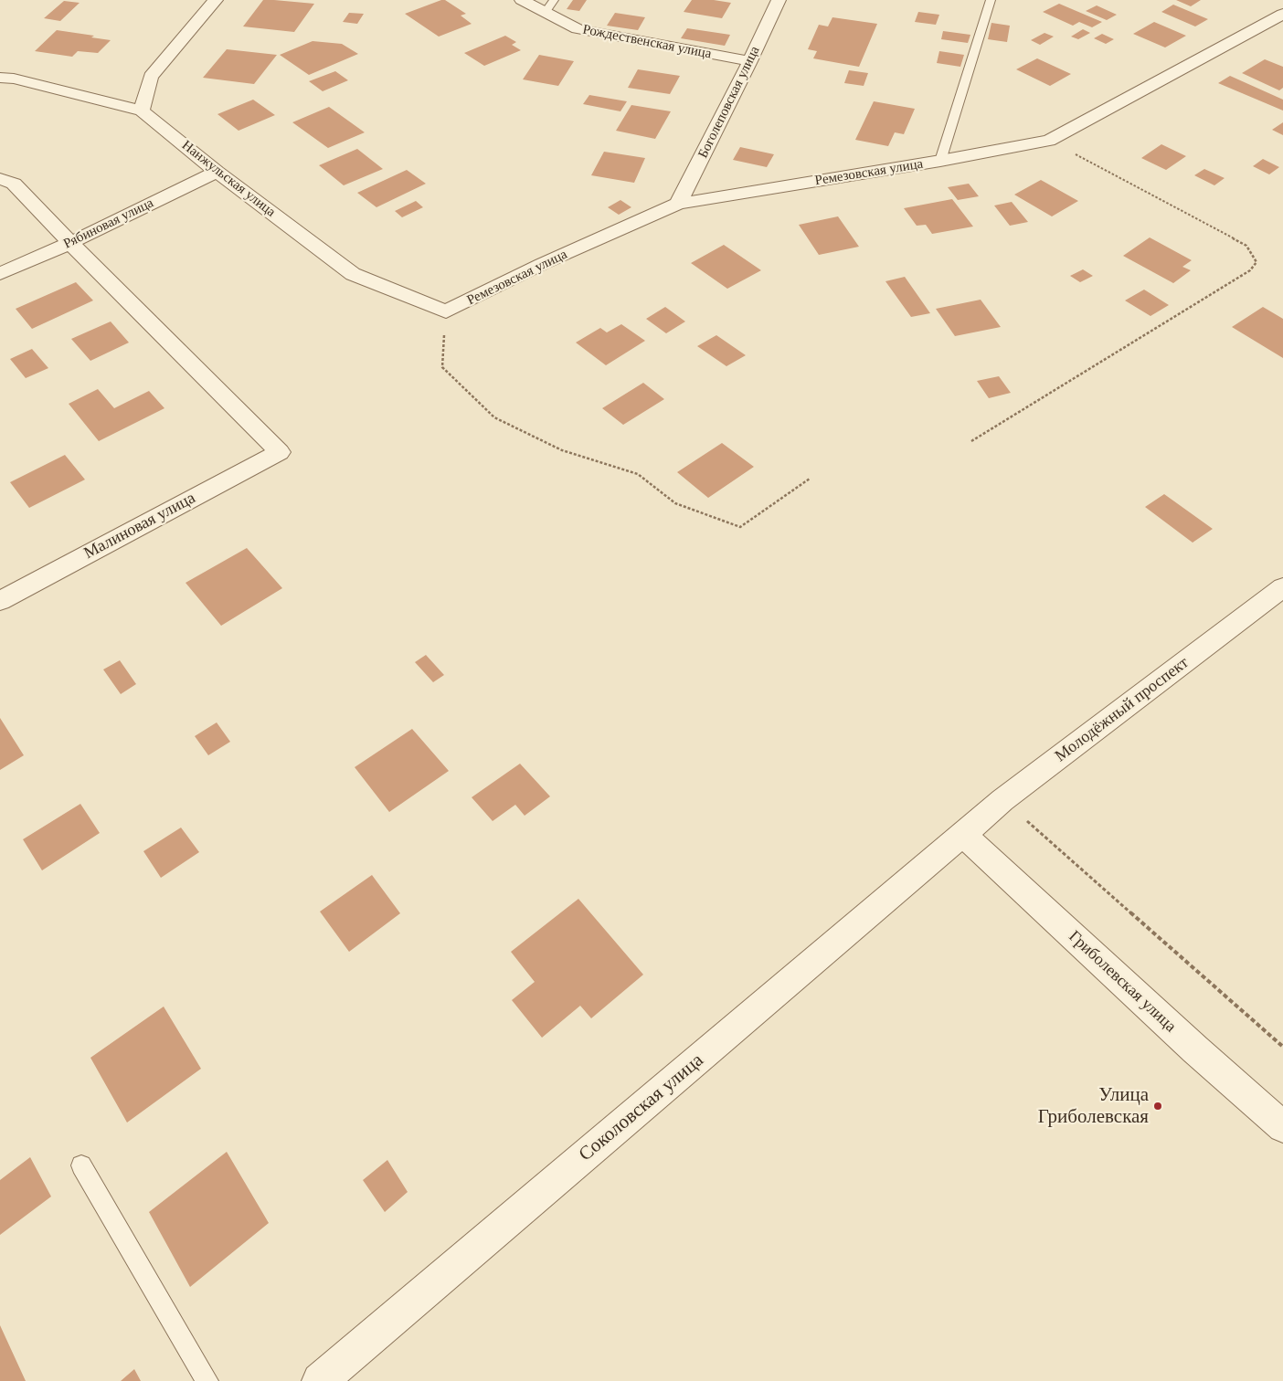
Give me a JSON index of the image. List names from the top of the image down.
{
  "streets": {
    "street": [
      "Рождественская улица",
      "Боголеповская улица",
      "Ремезовская улица",
      "Нанжульская улица",
      "Рябиновая улица",
      "Малиновая улица",
      "Молодёжный проспект",
      "Гриболевская улица",
      "Соколовская улица"
    ]
  },
  "crossings": [
    ["Рождественская улица", "Боголеповская улица"],
    ["Боголеповская улица", "Ремезовская улица"],
    ["Ремезовская улица", "Нанжульская улица"],
    ["Нанжульская улица", "Рябиновая улица"],
    ["Рябиновая улица", "Малиновая улица"],
    ["Молодёжный проспект", "Гриболевская улица"],
    ["Молодёжный проспект", "Соколовская улица"],
    ["Гриболевская улица", "Соколовская улица"]
  ],
  "places": ["Улица Гриболевская"]
}
